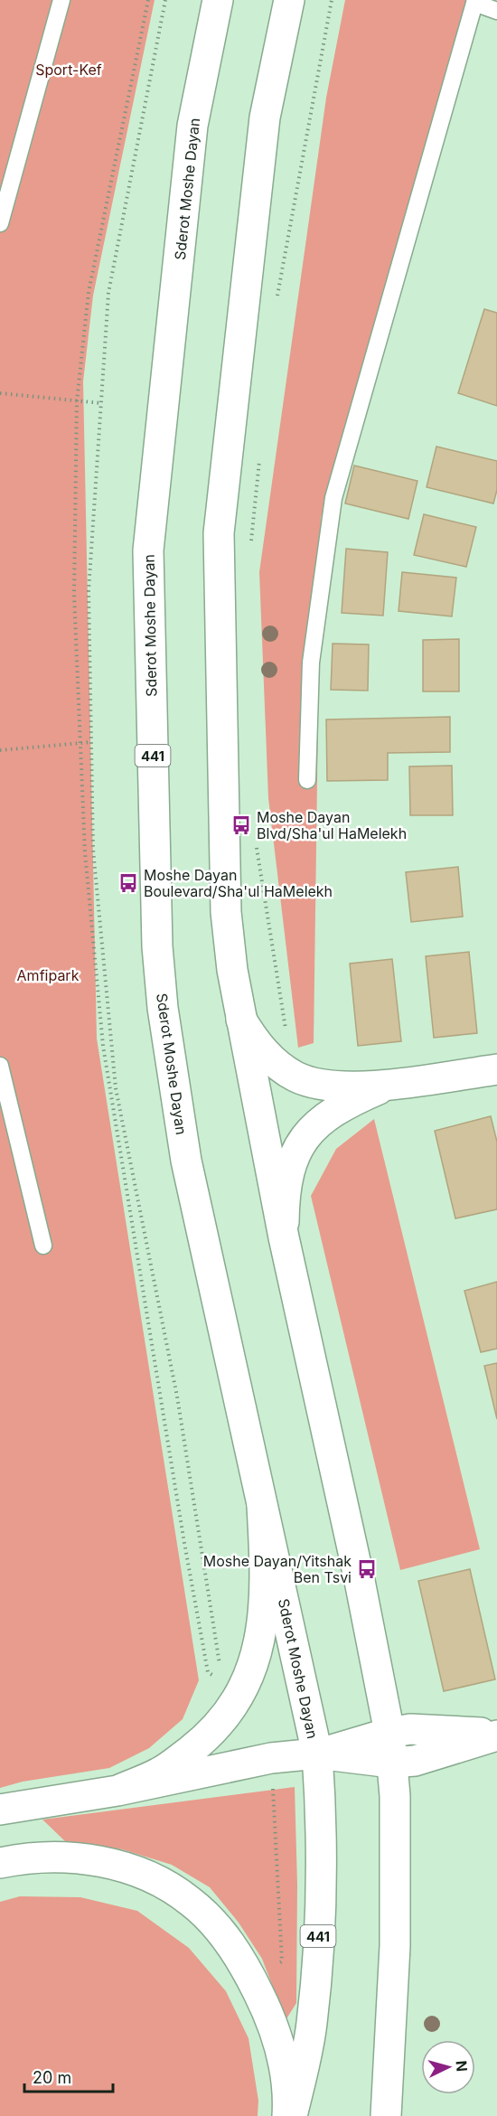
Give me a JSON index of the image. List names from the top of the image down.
{
  "streets": {
    "main road": ["Sderot Moshe Dayan", "441"]
  },
  "parks": ["Sport-Kef", "Amfipark"],
  "places": {
    "bus stop": ["Moshe Dayan Blvd/Sha'ul HaMelekh", "Moshe Dayan Boulevard/Sha'ul HaMelekh", "Moshe Dayan/Yitshak Ben Tsvi"]
  },
  "scale_bar": "20 m",
  "north": "right"
}
